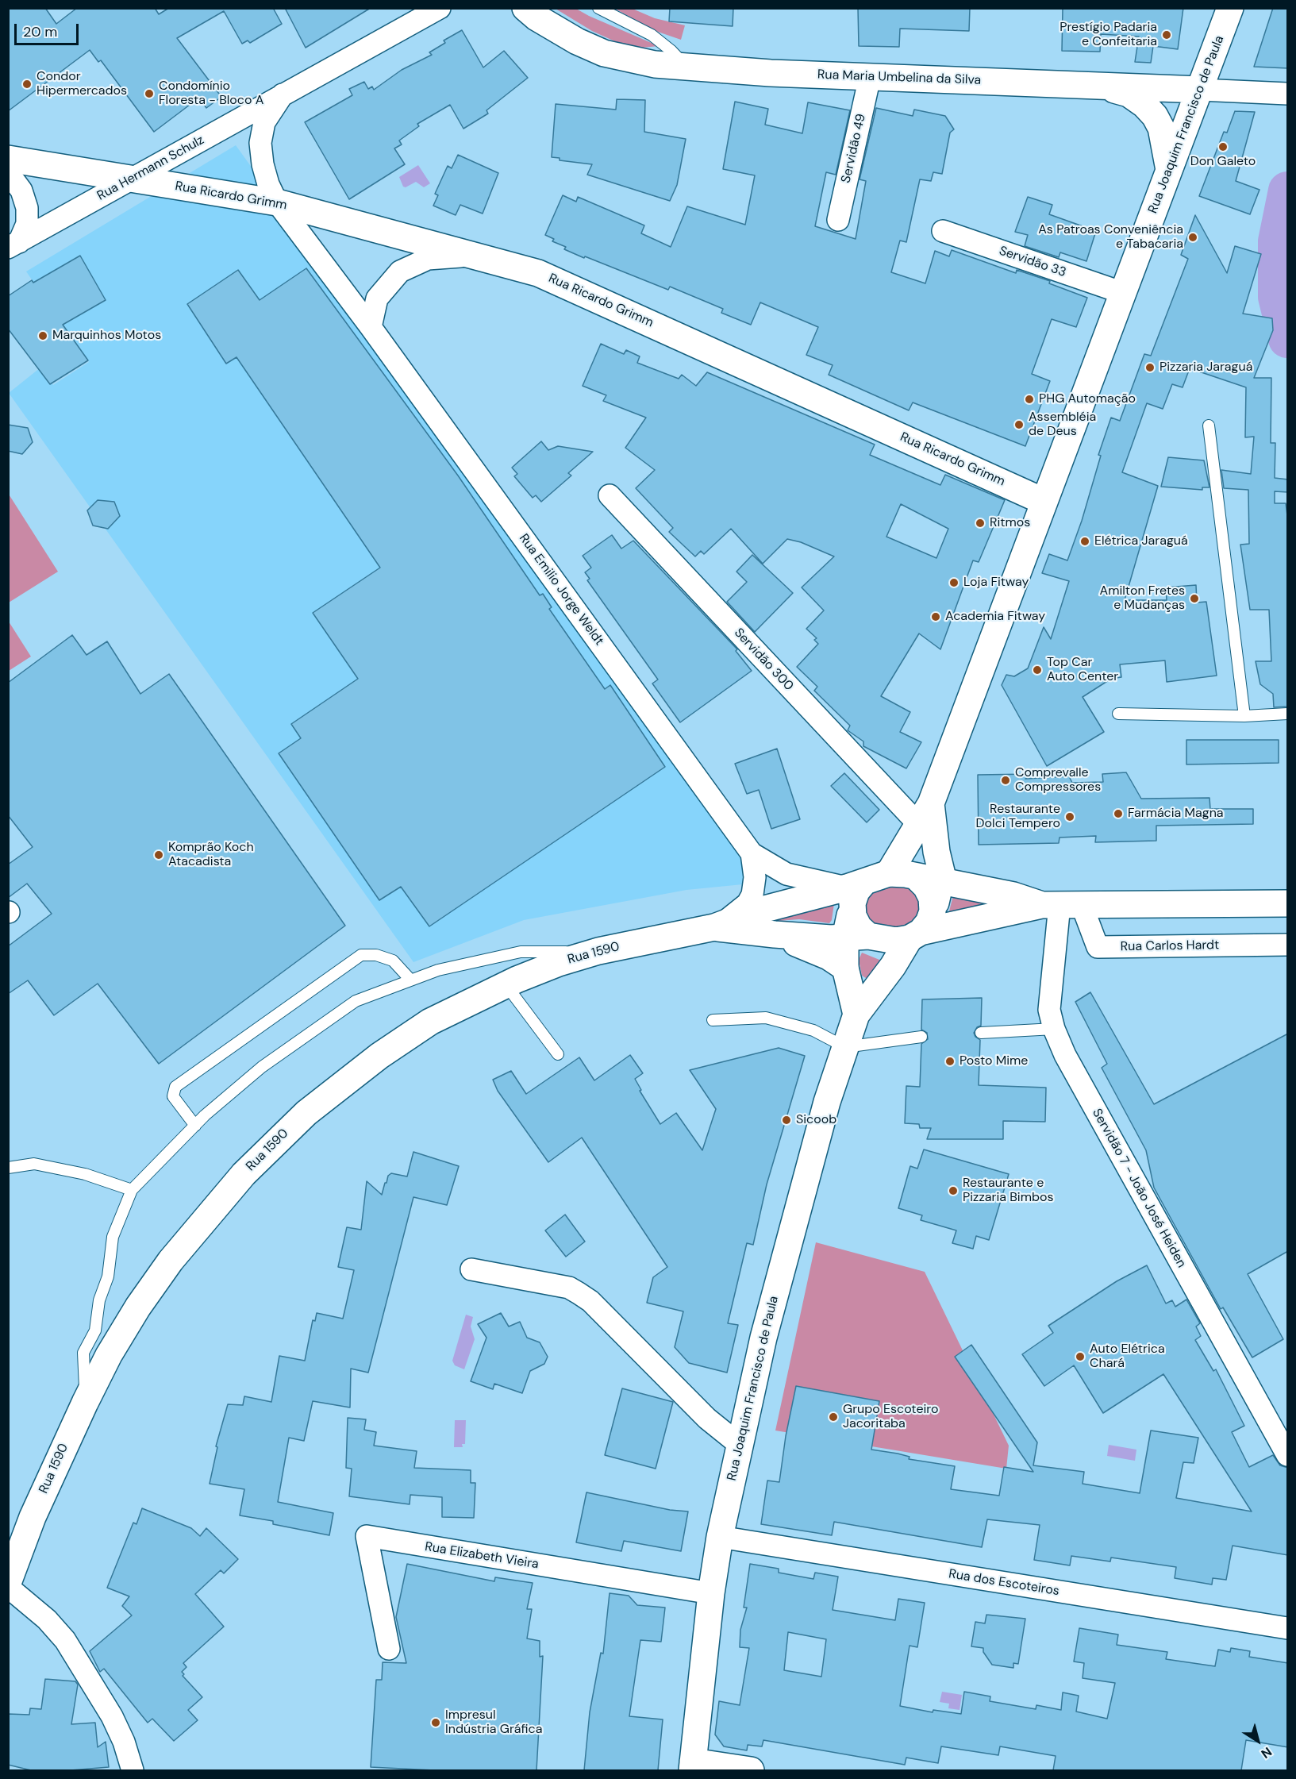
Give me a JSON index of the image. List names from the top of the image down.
{
  "streets": {
    "main road": [
      "Rua Maria Umbelina da Silva",
      "Rua Joaquim Francisco de Paula",
      "Rua Ricardo Grimm",
      "Rua 1590"
    ],
    "street": [
      "Servidão 49",
      "Rua Hermann Schulz",
      "Servidão 33",
      "Rua Emilio Jorge Weldt",
      "Servidão 300",
      "Rua Carlos Hardt",
      "Servidão 7 - João José Heiden",
      "Rua Elizabeth Vieira",
      "Rua dos Escoteiros"
    ]
  },
  "crossings": [
    ["Rua Maria Umbelina da Silva", "Rua Joaquim Francisco de Paula"],
    ["Rua Maria Umbelina da Silva", "Servidão 49"],
    ["Rua Joaquim Francisco de Paula", "Rua Ricardo Grimm"],
    ["Rua Joaquim Francisco de Paula", "Servidão 33"],
    ["Rua Joaquim Francisco de Paula", "Rua Emilio Jorge Weldt"],
    ["Rua Joaquim Francisco de Paula", "Servidão 300"],
    ["Rua Joaquim Francisco de Paula", "Rua Elizabeth Vieira"],
    ["Rua Joaquim Francisco de Paula", "Rua dos Escoteiros"],
    ["Rua Hermann Schulz", "Rua Ricardo Grimm"],
    ["Rua Hermann Schulz", "Rua Emilio Jorge Weldt"],
    ["Rua Ricardo Grimm", "Rua Emilio Jorge Weldt"],
    ["Rua Emilio Jorge Weldt", "Rua 1590"],
    ["Rua Carlos Hardt", "Servidão 7 - João José Heiden"]
  ],
  "places": [
    "Prestígio Padaria e Confeitaria",
    "Condor Hipermercados",
    "Condomínio Floresta - Bloco A",
    "Don Galeto",
    "As Patroas Conveniência e Tabacaria",
    "Marquinhos Motos",
    "Pizzaria Jaraguá",
    "PHG Automação",
    "Assembléia de Deus",
    "Ritmos",
    "Elétrica Jaraguá",
    "Loja Fitway",
    "Amilton Fretes e Mudanças",
    "Academia Fitway",
    "Top Car Auto Center",
    "Comprevalle Compressores",
    "Farmácia Magna",
    "Restaurante Dolci Tempero",
    "Komprão Koch Atacadista",
    "Posto Mime",
    "Sicoob",
    "Restaurante e Pizzaria Bimbos",
    "Auto Elétrica Chará",
    "Grupo Escoteiro Jacoritaba",
    "Impresul Indústria Gráfica"
  ],
  "scale_bar": "20 m",
  "north": "bottom right"
}
